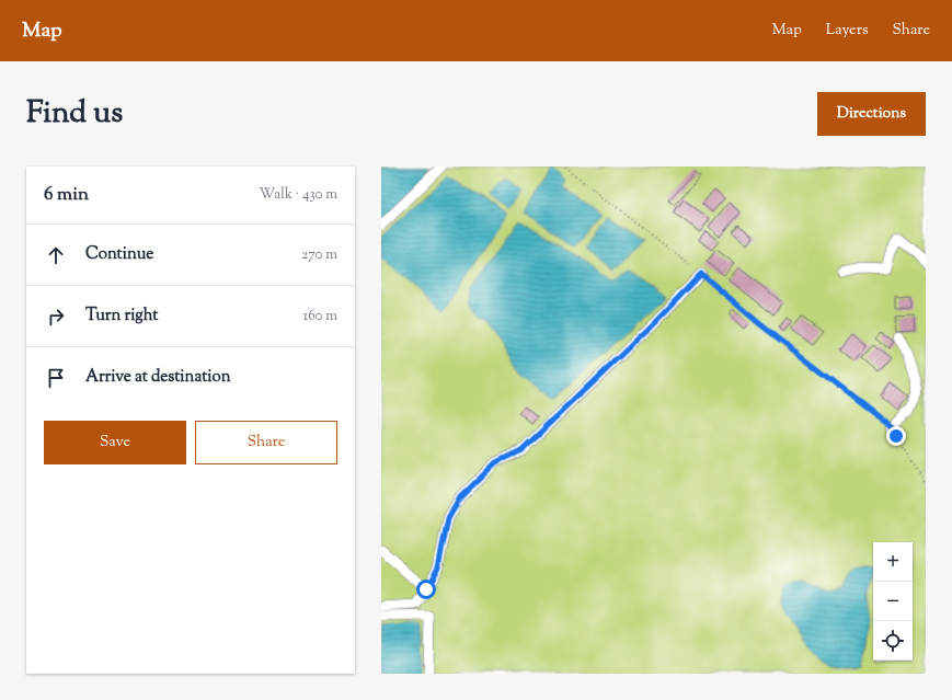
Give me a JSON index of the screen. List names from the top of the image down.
{
  "page": {
    "header": "Map",
    "nav": ["Map", "Layers", "Share"],
    "title": "Find us",
    "buttons": [
      "Directions",
      ["Save", "Share"]
    ],
    "heading": ["6 min", "Walk · 430 m"],
    "list": [
      ["Continue", "270 m"],
      ["Turn right", "160 m"],
      "Arrive at destination"
    ],
    "map_buttons": ["+", "−"]
  }
}
